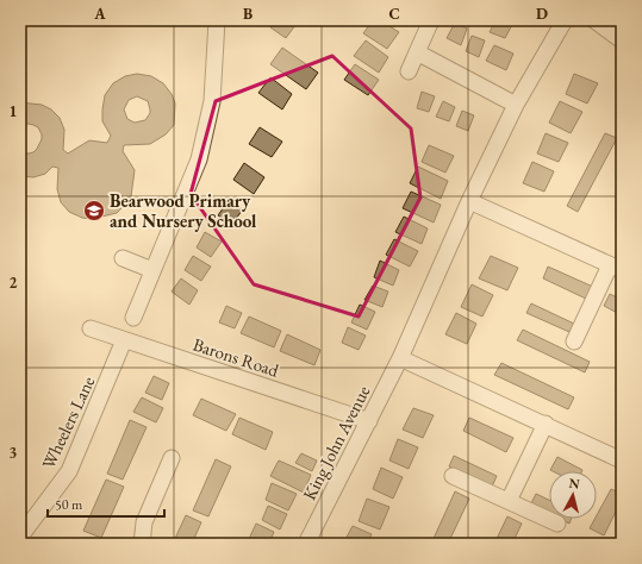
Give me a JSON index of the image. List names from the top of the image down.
{
  "streets": {
    "street": ["Barons Road", "Wheelers Lane", "King John Avenue"]
  },
  "crossings": [
    ["Barons Road", "Wheelers Lane"],
    ["Barons Road", "King John Avenue"]
  ],
  "places": {
    "school or university": ["Bearwood Primary and Nursery School"]
  },
  "scale_bar": "50 m",
  "north": "top",
  "grid": {
    "columns": [
      "A",
      "B",
      "C",
      "D"
    ],
    "rows": ["1", "2", "3"]
  }
}
